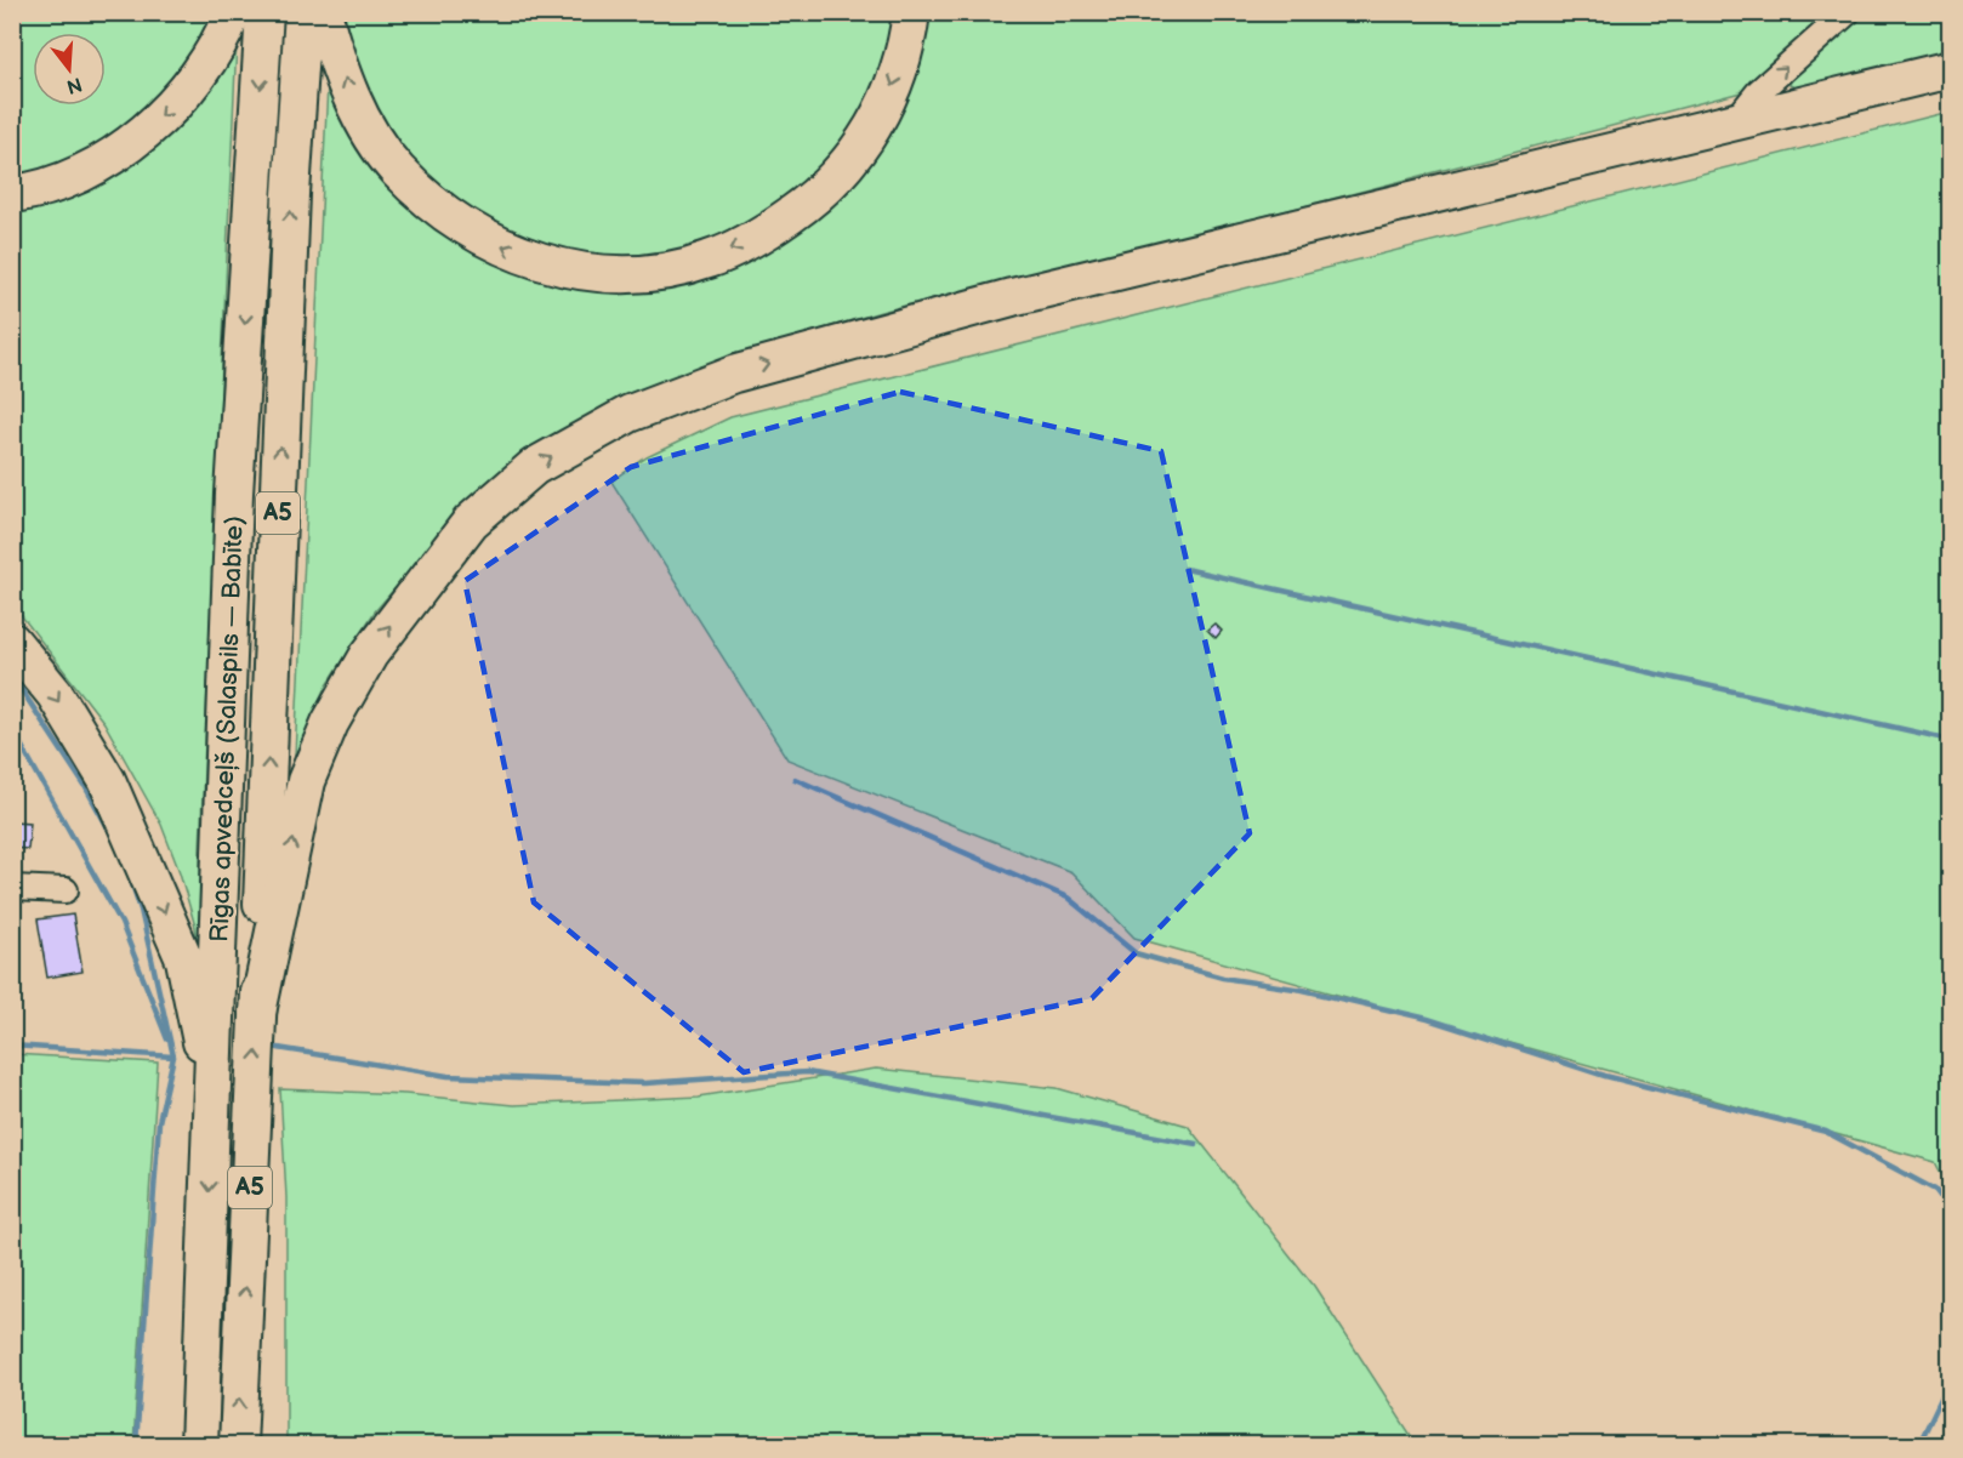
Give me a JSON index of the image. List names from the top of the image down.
{
  "streets": {
    "highway": ["A5", "Rīgas apvedceļš (Salaspils — Babīte)"]
  },
  "north": "bottom"
}
